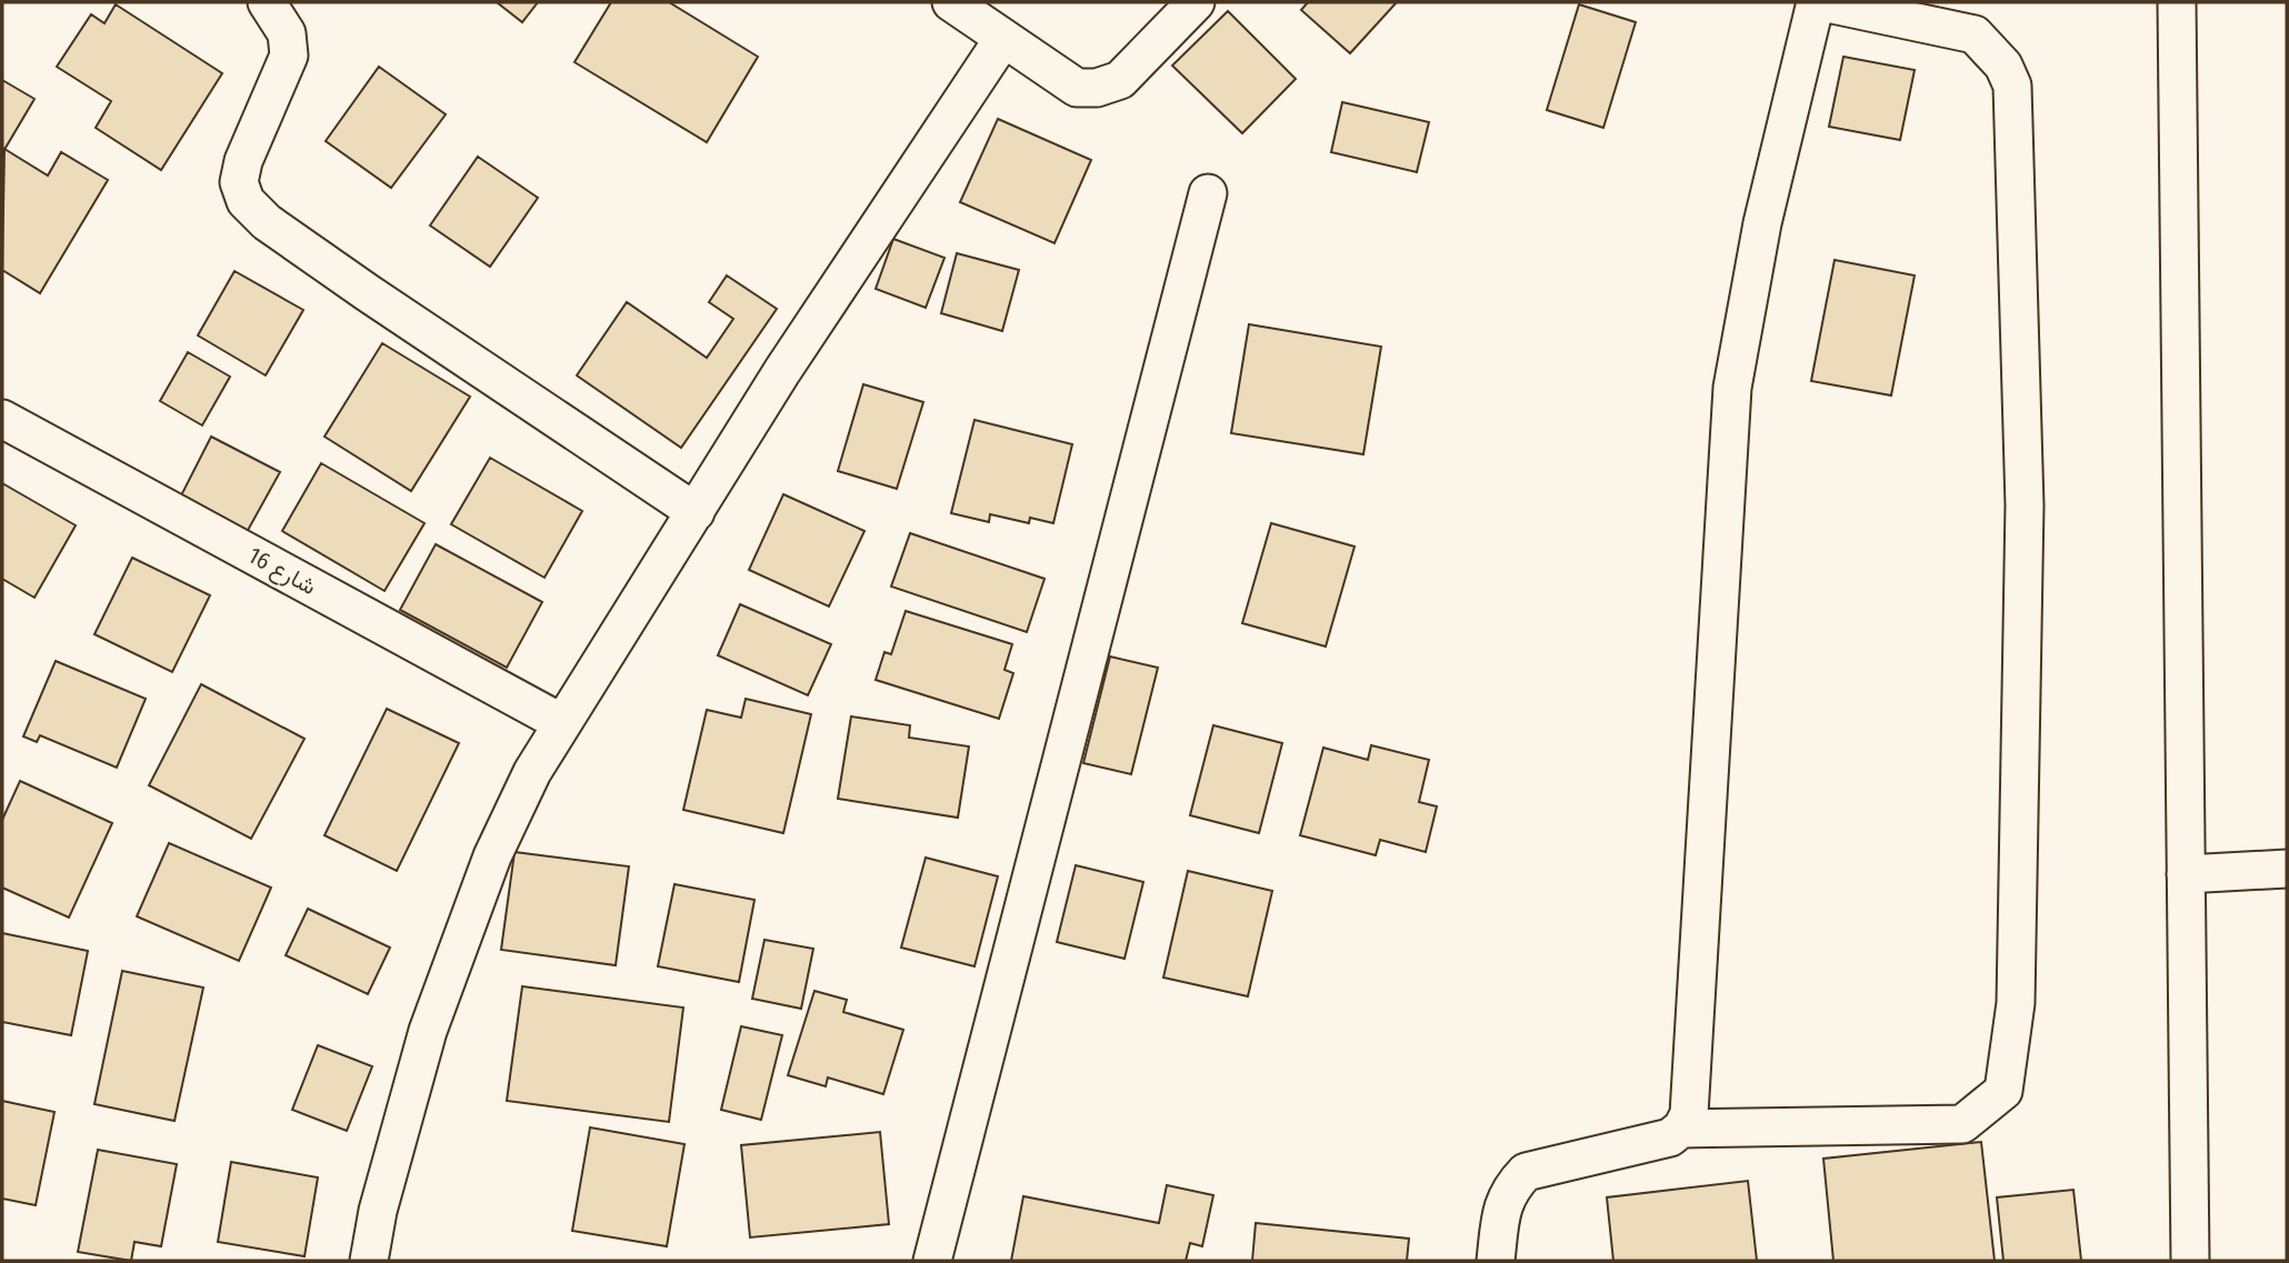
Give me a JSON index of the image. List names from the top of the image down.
{
  "streets": {
    "street": ["شارع 16"]
  }
}
